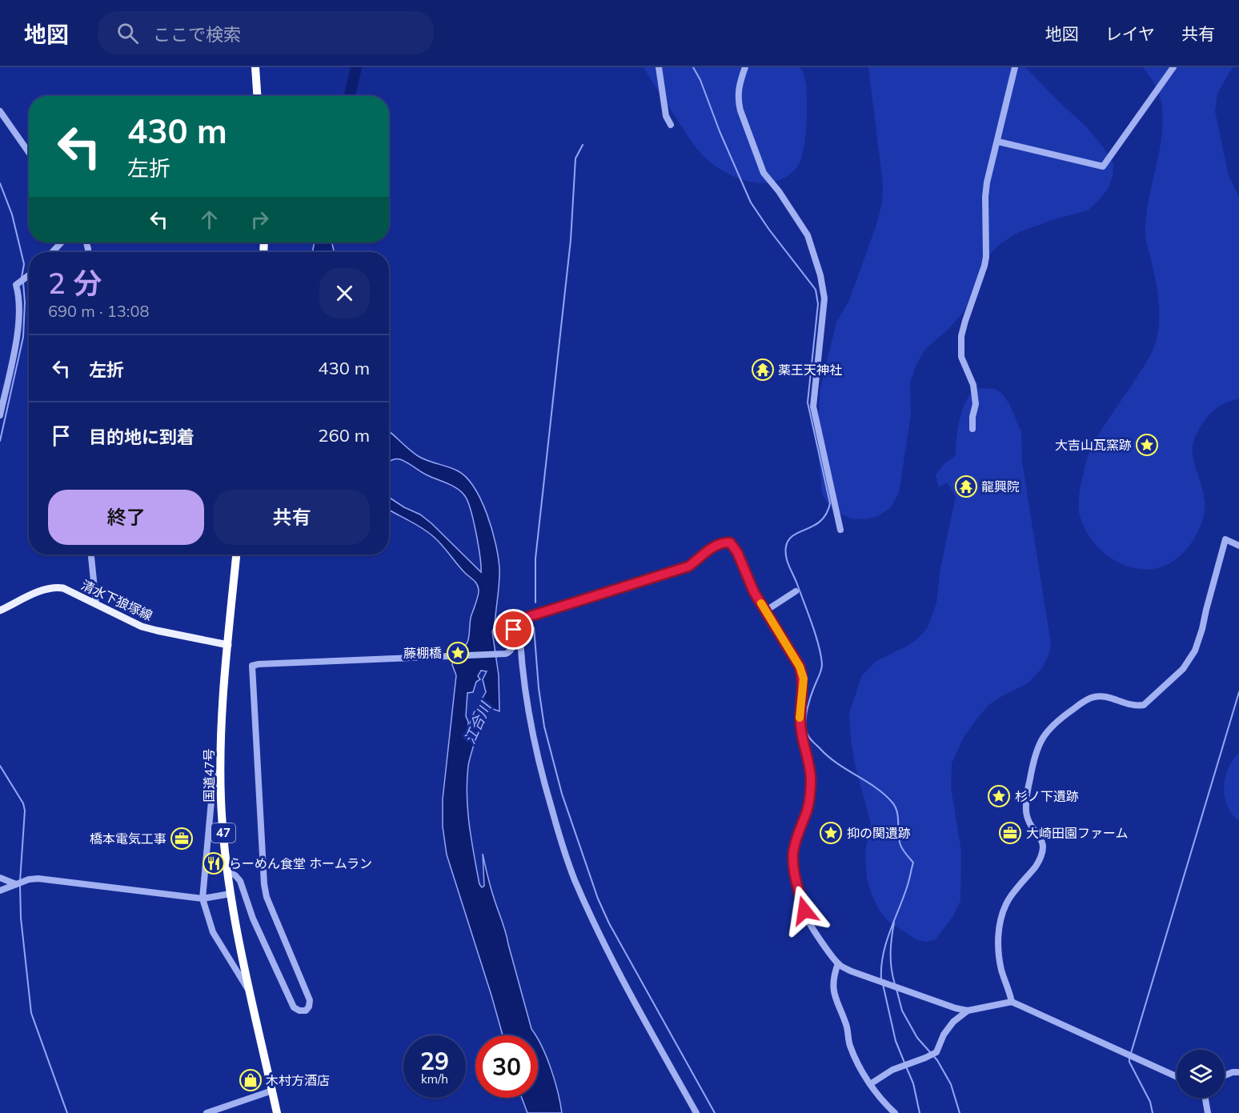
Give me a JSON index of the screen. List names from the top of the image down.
{
  "streets": {
    "highway": ["国道47号", "47"],
    "main road": ["清水下狼塚線"]
  },
  "crossings": [
    ["清水下狼塚線", "国道47号"]
  ],
  "water": ["江合川"],
  "places": {
    "temple": ["薬王天神社", "龍興院"],
    "place": [
      "大吉山瓦窯跡",
      "藤棚橋",
      "杉ノ下遺跡",
      "抑の関遺跡"
    ],
    "office": ["大崎田園ファーム", "橋本電気工事"],
    "restaurant": ["らーめん食堂 ホームラン"],
    "shop": ["木村方酒店"]
  },
  "page": {
    "header": "地図",
    "search": "ここで検索",
    "nav": ["地図", "レイヤ", "共有"],
    "turn": ["430 m", "左折"],
    "heading": ["2 分", "690 m · 13:08"],
    "list": [
      {
        "name": "左折",
        "value": "430 m"
      },
      {
        "name": "目的地に到着",
        "value": "260 m"
      }
    ],
    "buttons": ["終了", "共有"],
    "speed": "29 km/h",
    "limit": "30"
  }
}
